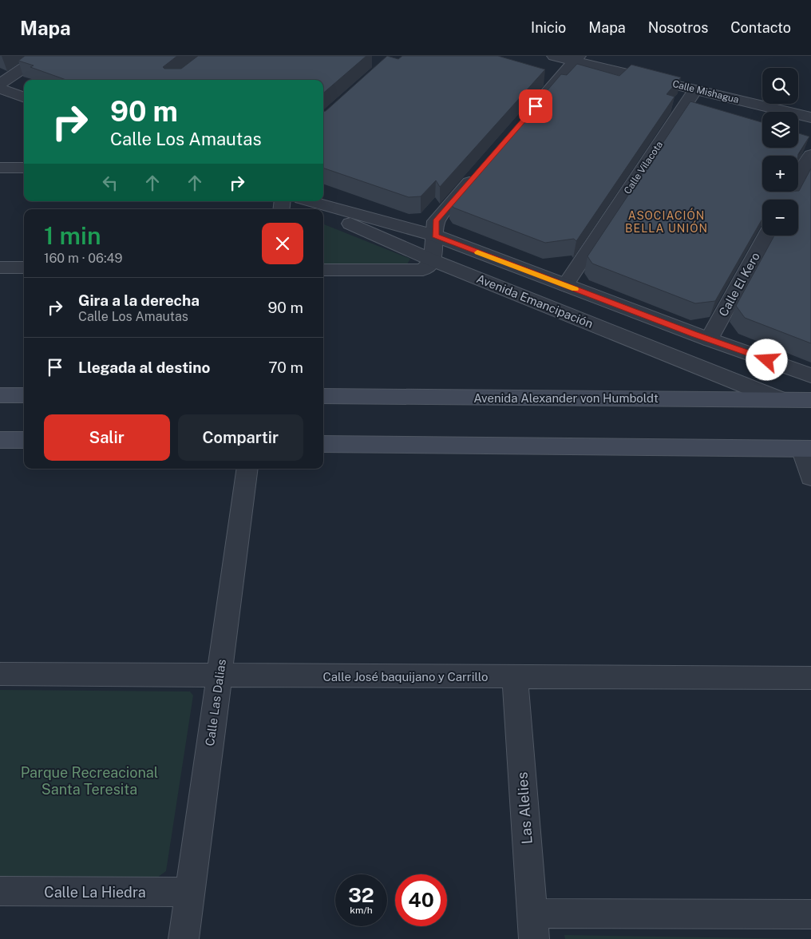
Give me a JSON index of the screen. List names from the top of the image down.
{
  "streets": {
    "main road": ["Avenida Alexander von Humboldt"],
    "street": [
      "Calle Mishagua",
      "Calle Vilacota",
      "Calle El Kero",
      "Avenida Emancipación",
      "Calle José baquijano y Carrillo",
      "Calle Las Dalias",
      "Las Alelies",
      "Calle La Hiedra"
    ]
  },
  "crossings": [
    ["Calle Mishagua", "Calle Vilacota"],
    ["Calle Vilacota", "Avenida Emancipación"],
    ["Calle El Kero", "Avenida Emancipación"],
    ["Avenida Emancipación", "Avenida Alexander von Humboldt"],
    ["Calle José baquijano y Carrillo", "Calle Las Dalias"],
    ["Calle José baquijano y Carrillo", "Las Alelies"],
    ["Calle Las Dalias", "Calle La Hiedra"]
  ],
  "districts": ["ASOCIACIÓN BELLA UNIÓN"],
  "parks": ["Parque Recreacional Santa Teresita"],
  "page": {
    "header": "Mapa",
    "nav": [
      "Inicio",
      "Mapa",
      "Nosotros",
      "Contacto"
    ],
    "map_buttons": ["+", "−"],
    "turn": ["90 m", "Calle Los Amautas"],
    "heading": ["1 min", "160 m · 06:49"],
    "list": [
      {
        "name": "Gira a la derecha",
        "note": "Calle Los Amautas",
        "value": "90 m"
      },
      {
        "name": "Llegada al destino",
        "value": "70 m"
      }
    ],
    "buttons": ["Salir", "Compartir"],
    "speed": "32 km/h",
    "limit": "40"
  }
}
